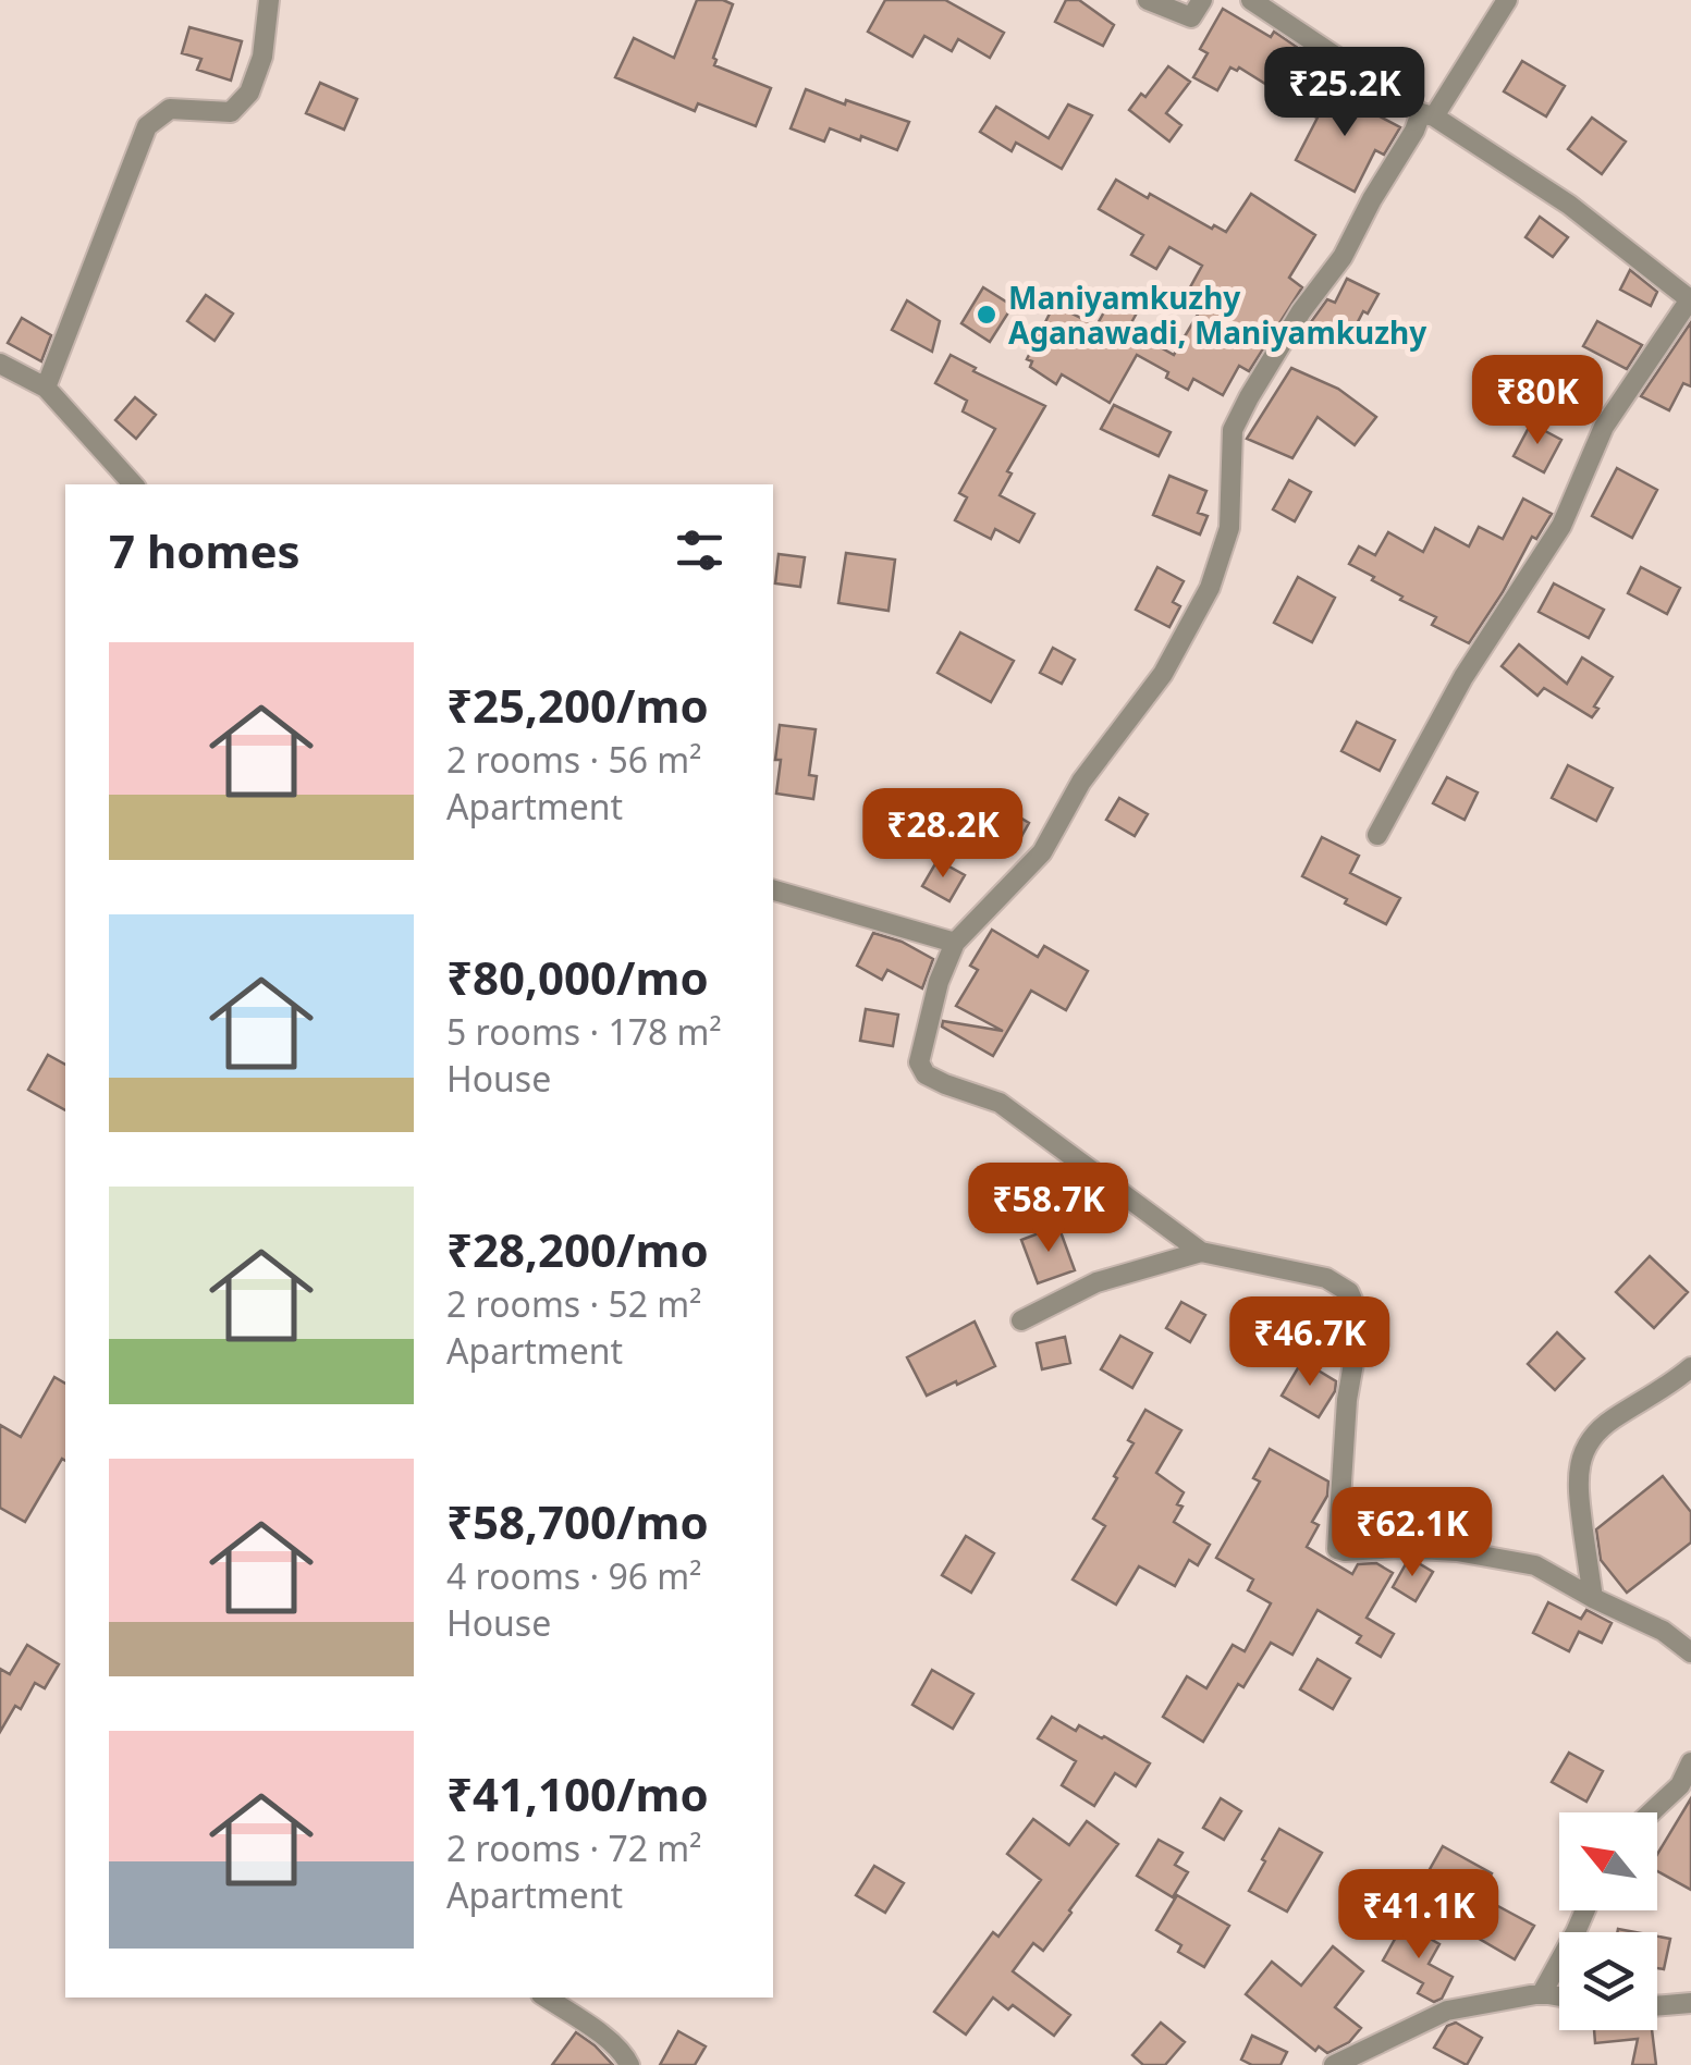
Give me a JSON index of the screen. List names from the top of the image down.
{
  "places": ["Maniyamkuzhy Aganawadi, Maniyamkuzhy"],
  "north": "top left",
  "page": {
    "price": [
      "₹25.2K",
      "₹80K",
      "₹28.2K",
      "₹58.7K",
      "₹46.7K",
      "₹62.1K",
      "₹41.1K"
    ],
    "heading": "7 homes",
    "list": [
      {
        "name": "₹25,200/mo",
        "note": "2 rooms · 56 m² · Apartment"
      },
      {
        "name": "₹80,000/mo",
        "note": "5 rooms · 178 m² · House"
      },
      {
        "name": "₹28,200/mo",
        "note": "2 rooms · 52 m² · Apartment"
      },
      {
        "name": "₹58,700/mo",
        "note": "4 rooms · 96 m² · House"
      },
      {
        "name": "₹41,100/mo",
        "note": "2 rooms · 72 m² · Apartment"
      }
    ]
  }
}
